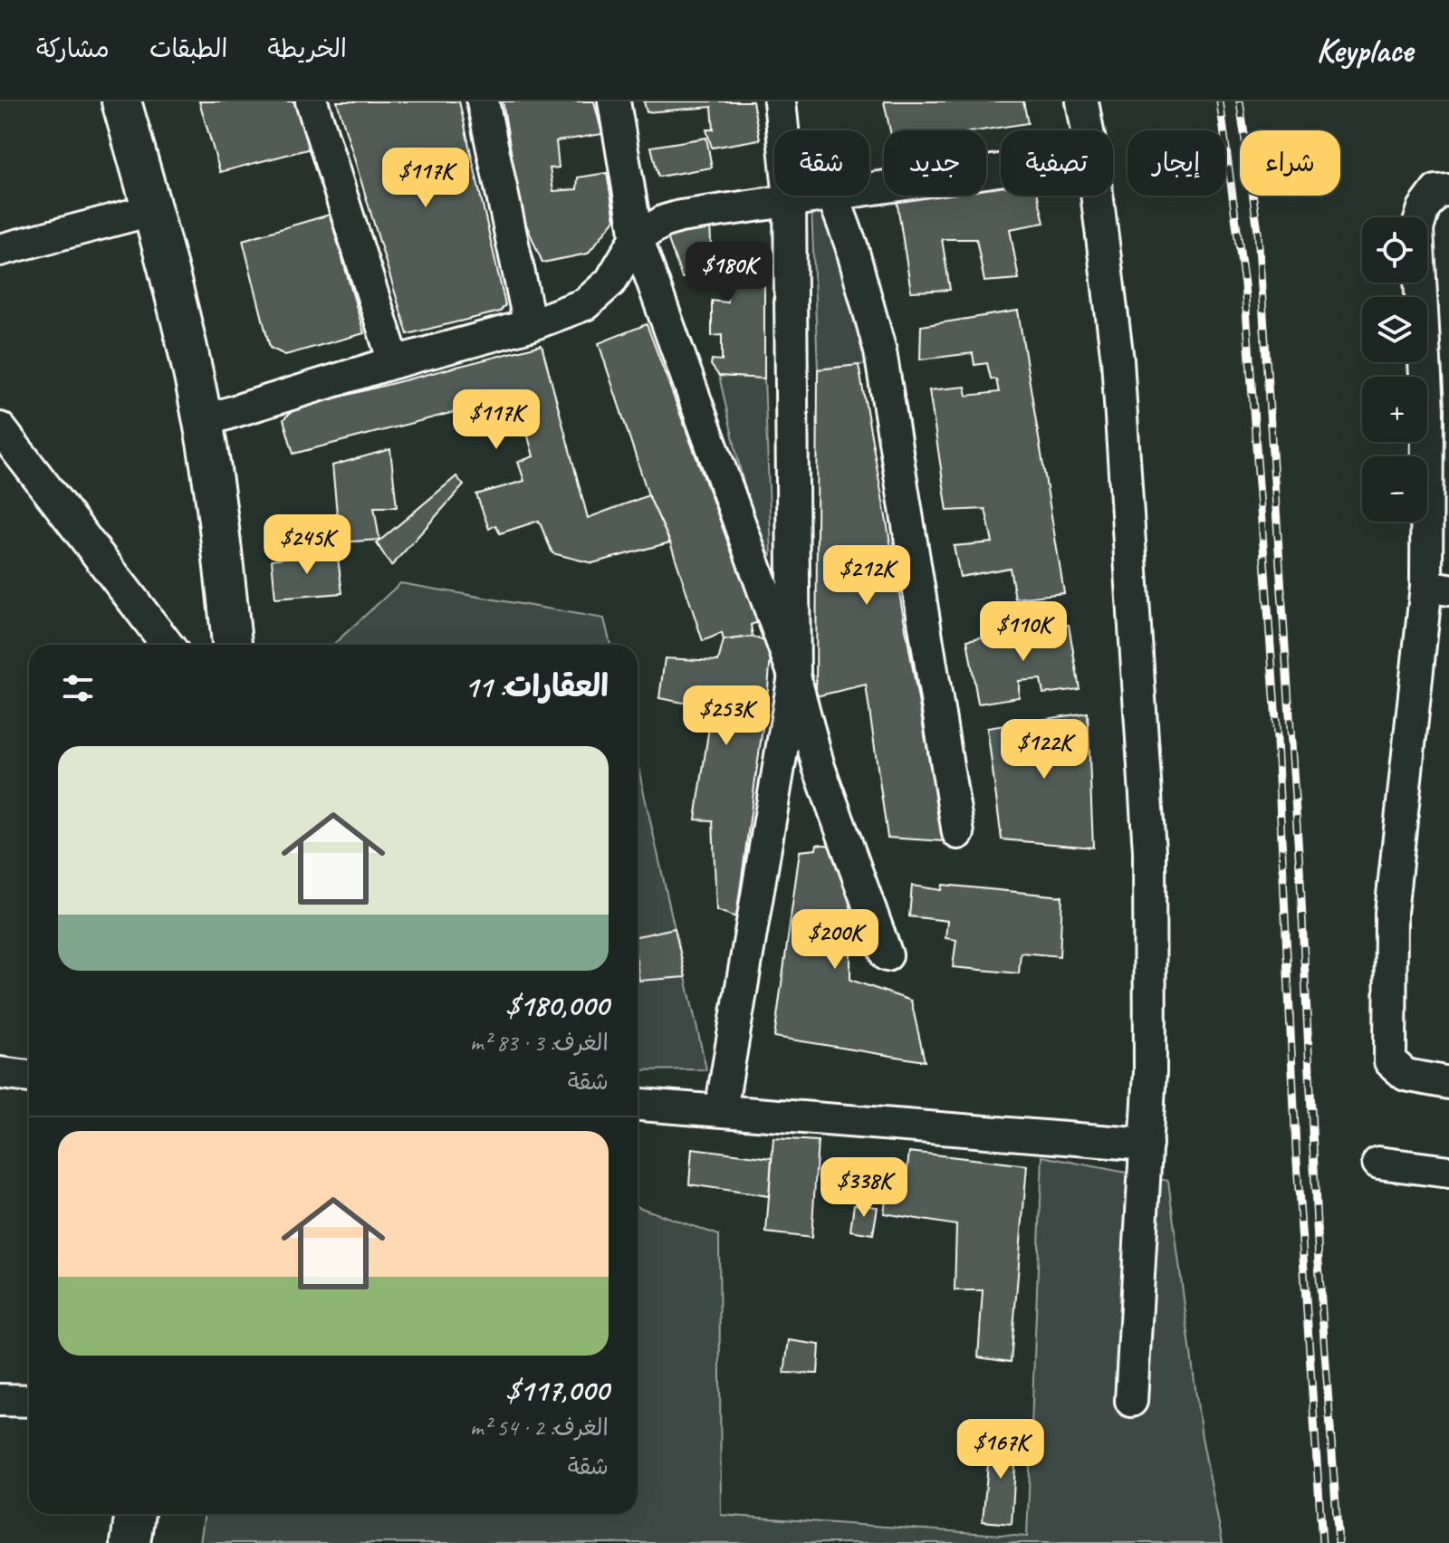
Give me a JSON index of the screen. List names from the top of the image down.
{
  "page": {
    "header": "Keyplace",
    "nav": ["الخريطة", "الطبقات", "مشاركة"],
    "chip": [
      "شراء",
      "إيجار",
      "تصفية",
      "جديد",
      "شقة"
    ],
    "price": [
      "$117K",
      "$180K",
      "$117K",
      "$245K",
      "$212K",
      "$110K",
      "$253K",
      "$122K",
      "$200K",
      "$338K",
      "$167K"
    ],
    "map_buttons": ["+", "−"],
    "heading": "العقارات: 11",
    "list": [
      {
        "name": "$180,000",
        "note": "الغرف: 3 · 83 m² · شقة"
      },
      {
        "name": "$117,000",
        "note": "الغرف: 2 · 54 m² · شقة"
      }
    ]
  }
}
